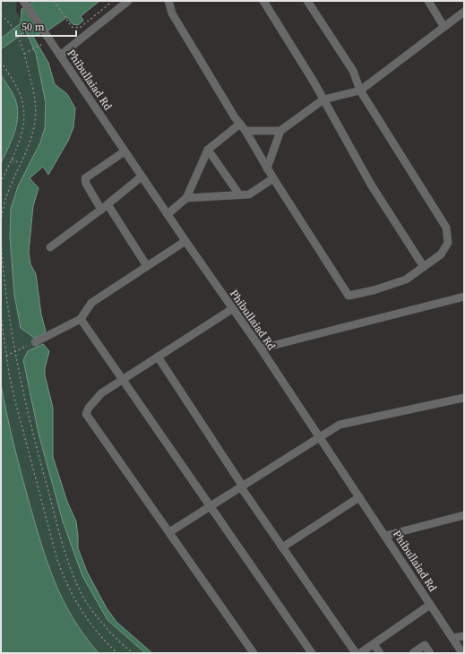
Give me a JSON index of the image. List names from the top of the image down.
{
  "streets": {
    "street": ["Phibullaiad Rd"]
  },
  "scale_bar": "50 m"
}
